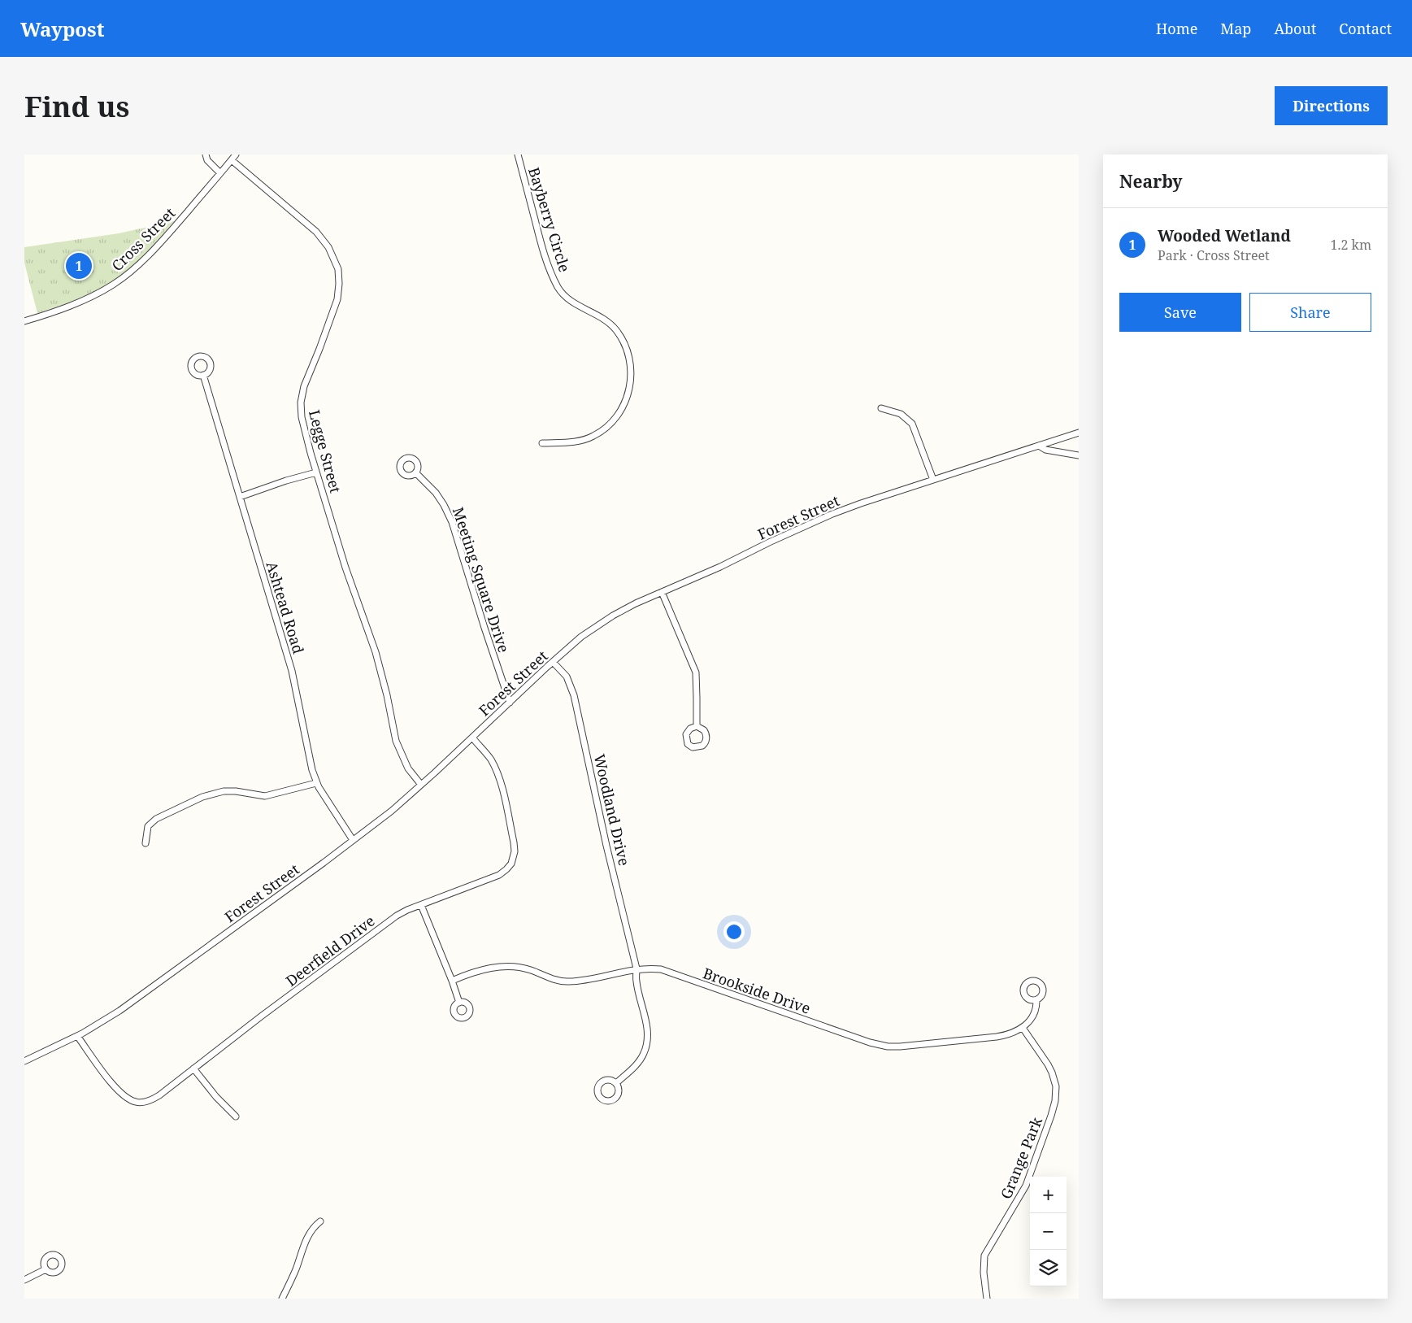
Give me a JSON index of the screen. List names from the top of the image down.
{
  "streets": {
    "street": [
      "Bayberry Circle",
      "Cross Street",
      "Legge Street",
      "Forest Street",
      "Meeting Square Drive",
      "Ashtead Road",
      "Woodland Drive",
      "Deerfield Drive",
      "Brookside Drive",
      "Grange Park"
    ]
  },
  "crossings": [
    ["Cross Street", "Legge Street"],
    ["Legge Street", "Forest Street"],
    ["Forest Street", "Meeting Square Drive"],
    ["Forest Street", "Ashtead Road"],
    ["Forest Street", "Woodland Drive"],
    ["Forest Street", "Deerfield Drive"],
    ["Woodland Drive", "Brookside Drive"],
    ["Brookside Drive", "Grange Park"]
  ],
  "page": {
    "header": "Waypost",
    "nav": [
      "Home",
      "Map",
      "About",
      "Contact"
    ],
    "buttons": [
      "Directions",
      ["Save", "Share"]
    ],
    "title": "Find us",
    "heading": "Nearby",
    "list": [
      {
        "mark": "1",
        "name": "Wooded Wetland",
        "note": "Park · Cross Street",
        "value": "1.2 km"
      }
    ],
    "pins": "1",
    "map_buttons": ["+", "−"]
  }
}
